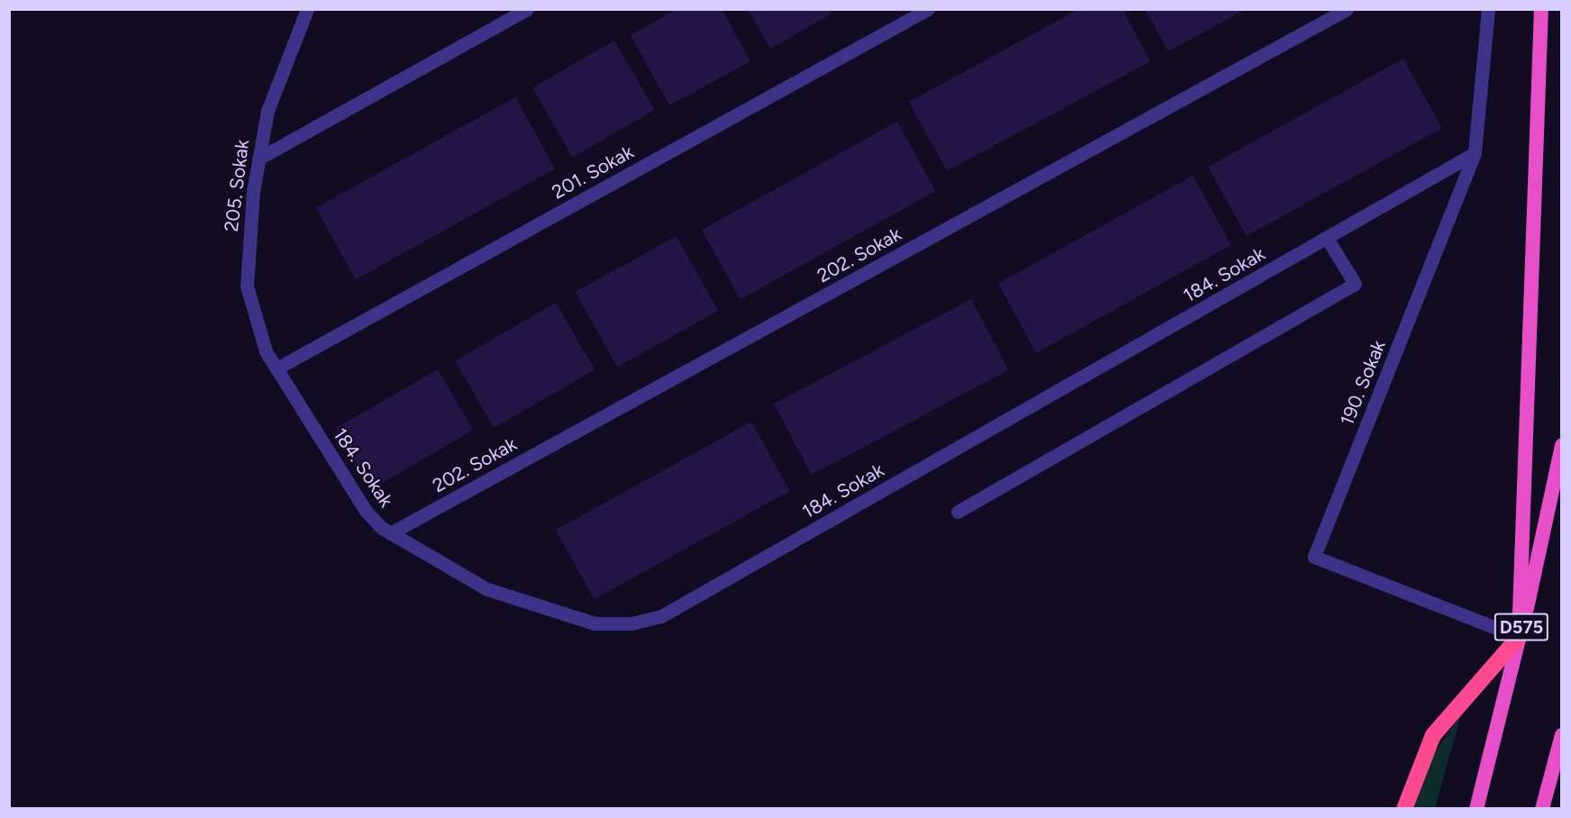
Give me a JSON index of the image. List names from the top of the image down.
{
  "streets": {
    "highway": ["D575"],
    "street": [
      "201. Sokak",
      "205. Sokak",
      "202. Sokak",
      "184. Sokak",
      "190. Sokak"
    ]
  },
  "crossings": [
    ["201. Sokak", "205. Sokak"],
    ["201. Sokak", "184. Sokak"],
    ["205. Sokak", "184. Sokak"],
    ["202. Sokak", "184. Sokak"],
    ["184. Sokak", "190. Sokak"],
    ["190. Sokak", "D575"]
  ]
}
